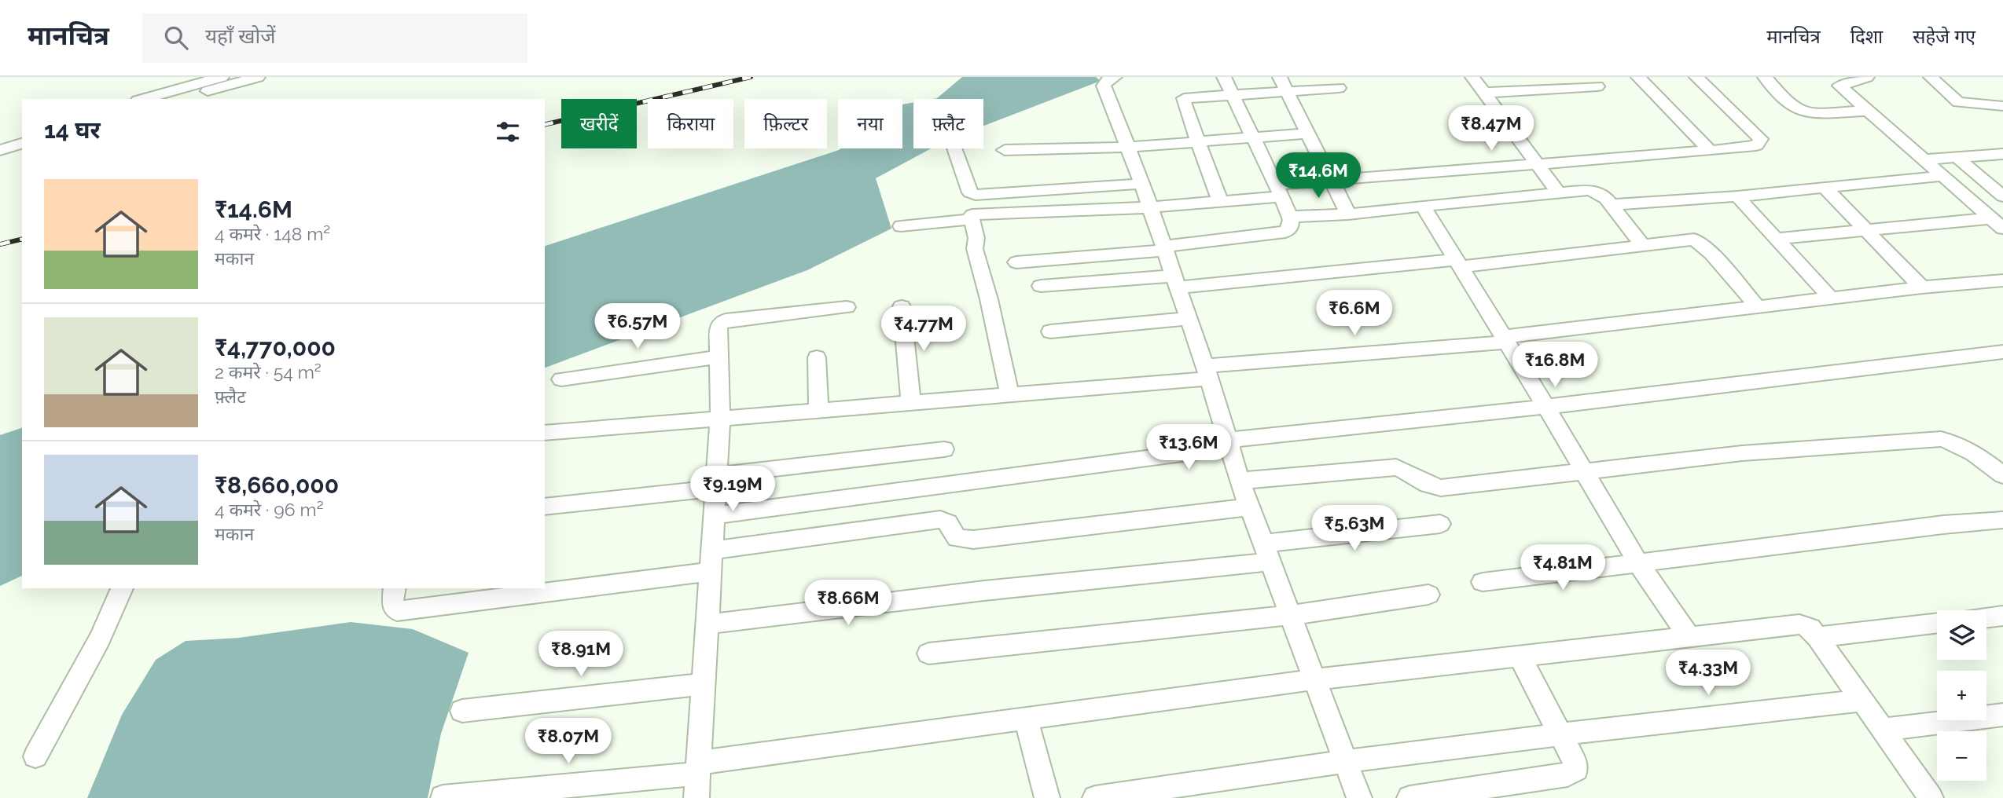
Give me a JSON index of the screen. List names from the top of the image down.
{
  "page": {
    "header": "मानचित्र",
    "search": "यहाँ खोजें",
    "nav": ["मानचित्र", "दिशा", "सहेजे गए"],
    "chip": [
      "खरीदें",
      "किराया",
      "फ़िल्टर",
      "नया",
      "फ़्लैट"
    ],
    "heading": "14 घर",
    "price": [
      "₹8.47M",
      "₹14.6M",
      "₹6.6M",
      "₹6.57M",
      "₹4.77M",
      "₹16.8M",
      "₹13.6M",
      "₹9.19M",
      "₹5.63M",
      "₹4.81M",
      "₹8.66M",
      "₹8.91M",
      "₹4.33M",
      "₹8.07M"
    ],
    "list": [
      {
        "name": "₹14.6M",
        "note": "4 कमरे · 148 m² · मकान"
      },
      {
        "name": "₹4,770,000",
        "note": "2 कमरे · 54 m² · फ़्लैट"
      },
      {
        "name": "₹8,660,000",
        "note": "4 कमरे · 96 m² · मकान"
      }
    ],
    "map_buttons": ["+", "−"]
  }
}
